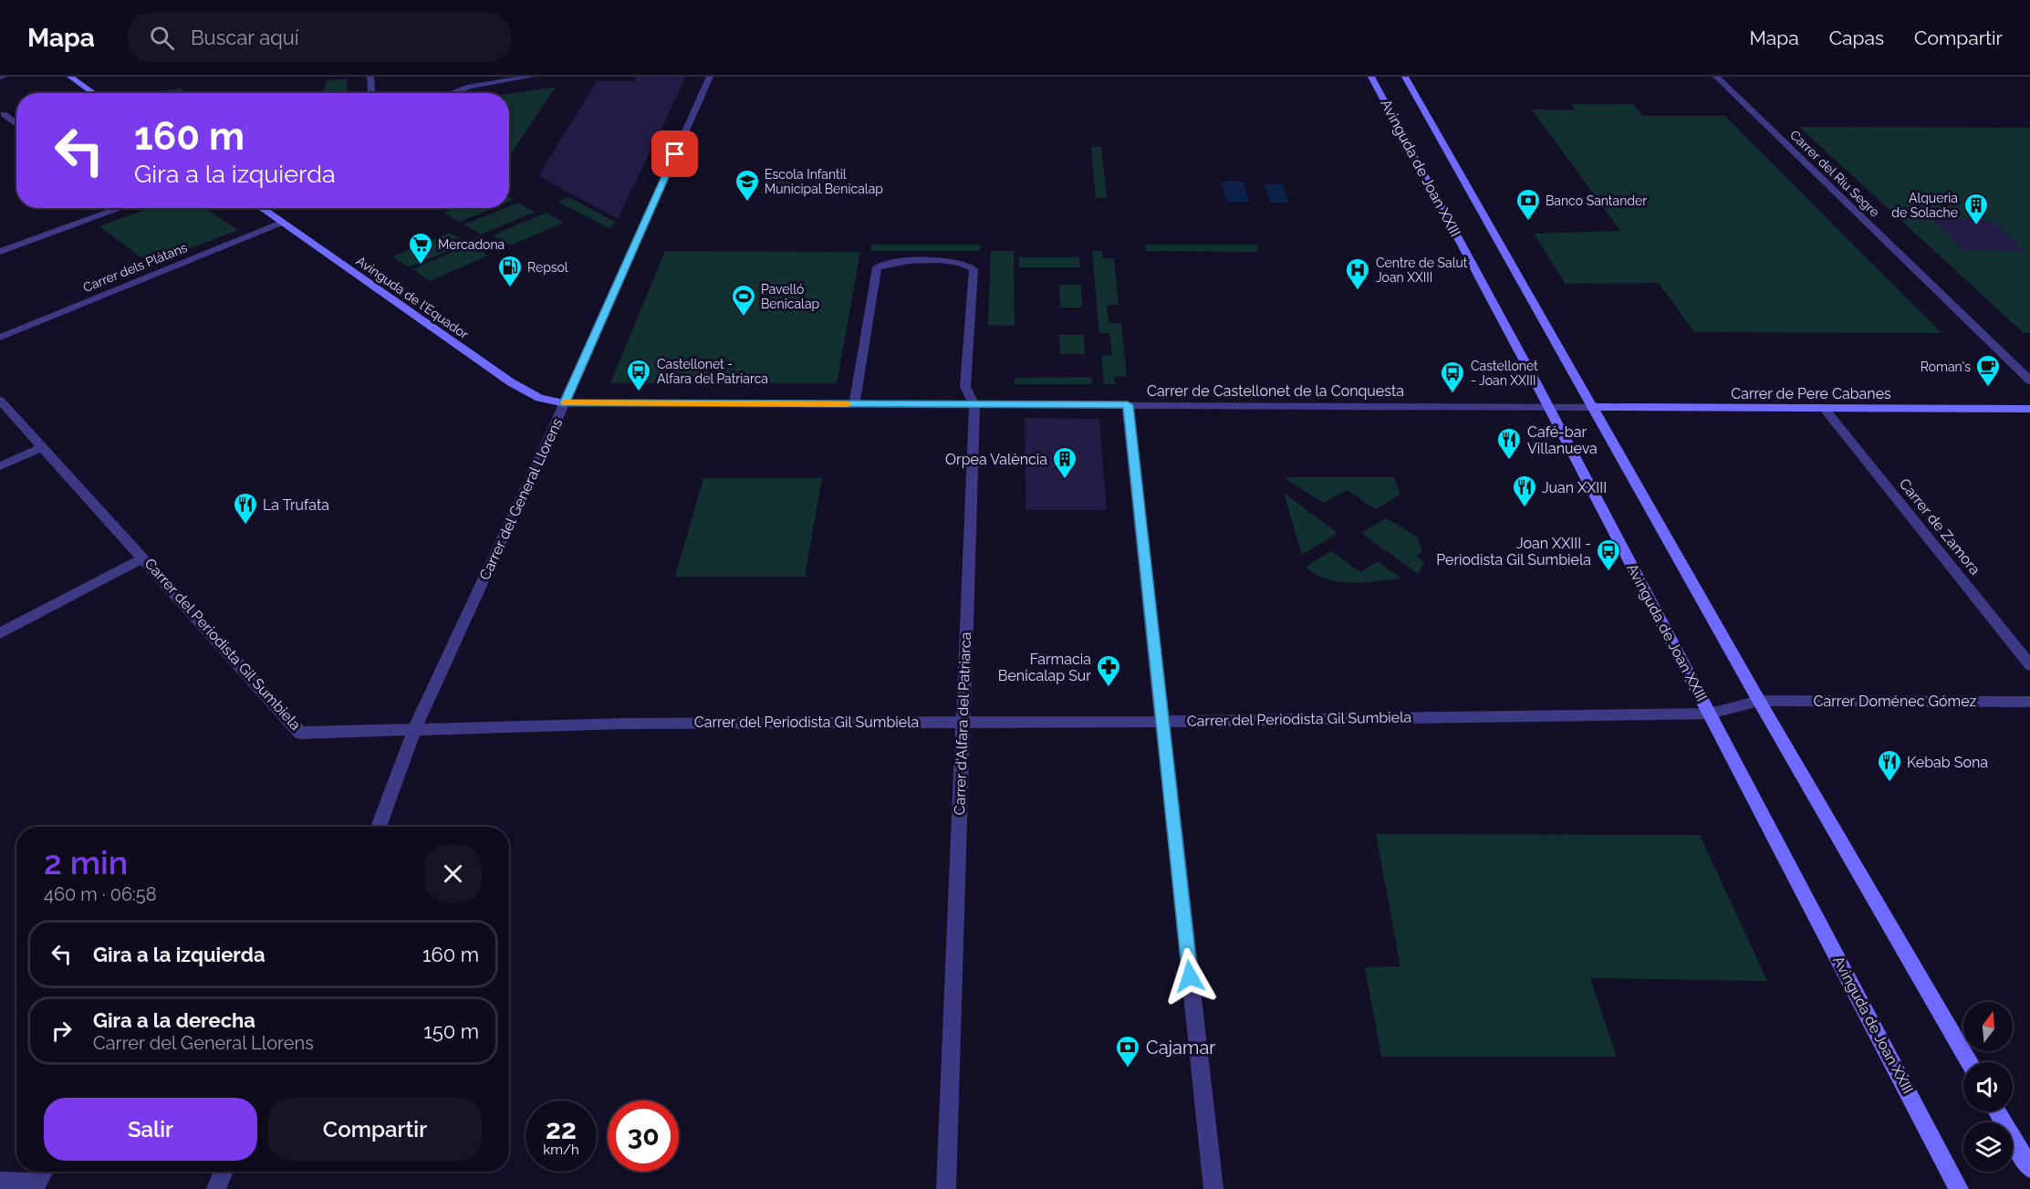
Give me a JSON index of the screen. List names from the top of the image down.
{
  "streets": {
    "main road": ["Avinguda de Joan XXIII", "Avinguda de l'Equador", "Carrer de Pere Cabanes"],
    "street": [
      "Carrer del Riu Segre",
      "Carrer dels Plàtans",
      "Carrer de Castellonet de la Conquesta",
      "Carrer del General Llorens",
      "Carrer de Zamora",
      "Carrer del Periodista Gil Sumbiela",
      "Carrer Doménec Gómez",
      "Carrer d'Alfara del Patriarca"
    ]
  },
  "crossings": [
    ["Avinguda de Joan XXIII", "Carrer de Castellonet de la Conquesta"],
    ["Avinguda de Joan XXIII", "Carrer de Pere Cabanes"],
    ["Avinguda de Joan XXIII", "Carrer del Periodista Gil Sumbiela"],
    ["Avinguda de Joan XXIII", "Carrer Doménec Gómez"],
    ["Carrer dels Plàtans", "Avinguda de l'Equador"],
    ["Avinguda de l'Equador", "Carrer de Castellonet de la Conquesta"],
    ["Avinguda de l'Equador", "Carrer del General Llorens"],
    ["Carrer de Castellonet de la Conquesta", "Carrer de Pere Cabanes"],
    ["Carrer de Castellonet de la Conquesta", "Carrer del General Llorens"],
    ["Carrer de Castellonet de la Conquesta", "Carrer d'Alfara del Patriarca"],
    ["Carrer de Pere Cabanes", "Carrer de Zamora"],
    ["Carrer del General Llorens", "Carrer del Periodista Gil Sumbiela"],
    ["Carrer del Periodista Gil Sumbiela", "Carrer Doménec Gómez"],
    ["Carrer del Periodista Gil Sumbiela", "Carrer d'Alfara del Patriarca"]
  ],
  "places": {
    "school or university": ["Escola Infantil Municipal Benicalap"],
    "bank": ["Banco Santander", "Cajamar"],
    "building": ["Alqueria de Solache", "Orpea València"],
    "supermarket": ["Mercadona"],
    "fuel station": ["Repsol"],
    "hospital": ["Centre de Salut Joan XXIII"],
    "sports": ["Pavelló Benicalap"],
    "cafe": ["Roman's"],
    "bus stop": ["Castellonet - Alfara del Patriarca", "Castellonet - Joan XXIII", "Joan XXIII - Periodista Gil Sumbiela"],
    "restaurant": [
      "Café-bar Villanueva",
      "Juan XXIII",
      "La Trufata",
      "Kebab Sona"
    ],
    "pharmacy": ["Farmacia Benicalap Sur"]
  },
  "north": "top",
  "page": {
    "header": "Mapa",
    "search": "Buscar aquí",
    "nav": ["Mapa", "Capas", "Compartir"],
    "turn": ["160 m", "Gira a la izquierda"],
    "heading": ["2 min", "460 m · 06:58"],
    "list": [
      {
        "name": "Gira a la izquierda",
        "value": "160 m"
      },
      {
        "name": "Gira a la derecha",
        "note": "Carrer del General Llorens",
        "value": "150 m"
      }
    ],
    "buttons": ["Salir", "Compartir"],
    "speed": "22 km/h",
    "limit": "30"
  }
}
